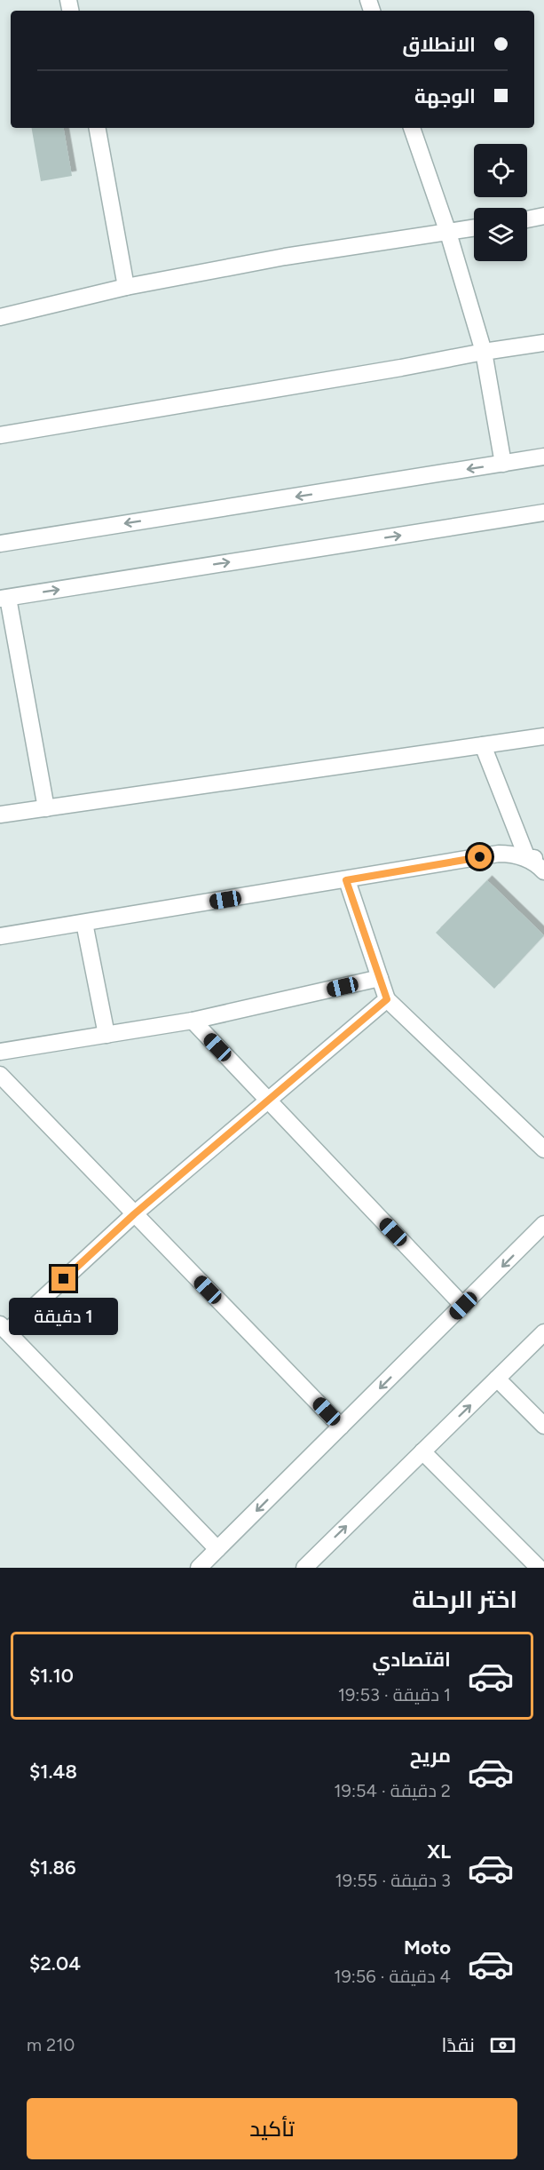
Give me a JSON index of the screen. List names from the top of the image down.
{
  "page": {
    "banner": ["الانطلاق", "الوجهة"],
    "bubble": "1 دقيقة",
    "heading": "اختر الرحلة",
    "list": [
      {
        "name": "اقتصادي",
        "note": "1 دقيقة · 19:53",
        "value": "$1.10"
      },
      {
        "name": "مريح",
        "note": "2 دقيقة · 19:54",
        "value": "$1.48"
      },
      {
        "name": "XL",
        "note": "3 دقيقة · 19:55",
        "value": "$1.86"
      },
      {
        "name": "Moto",
        "note": "4 دقيقة · 19:56",
        "value": "$2.04"
      }
    ],
    "pay": ["نقدًا", "210 m"],
    "buttons": "تأكيد"
  }
}
